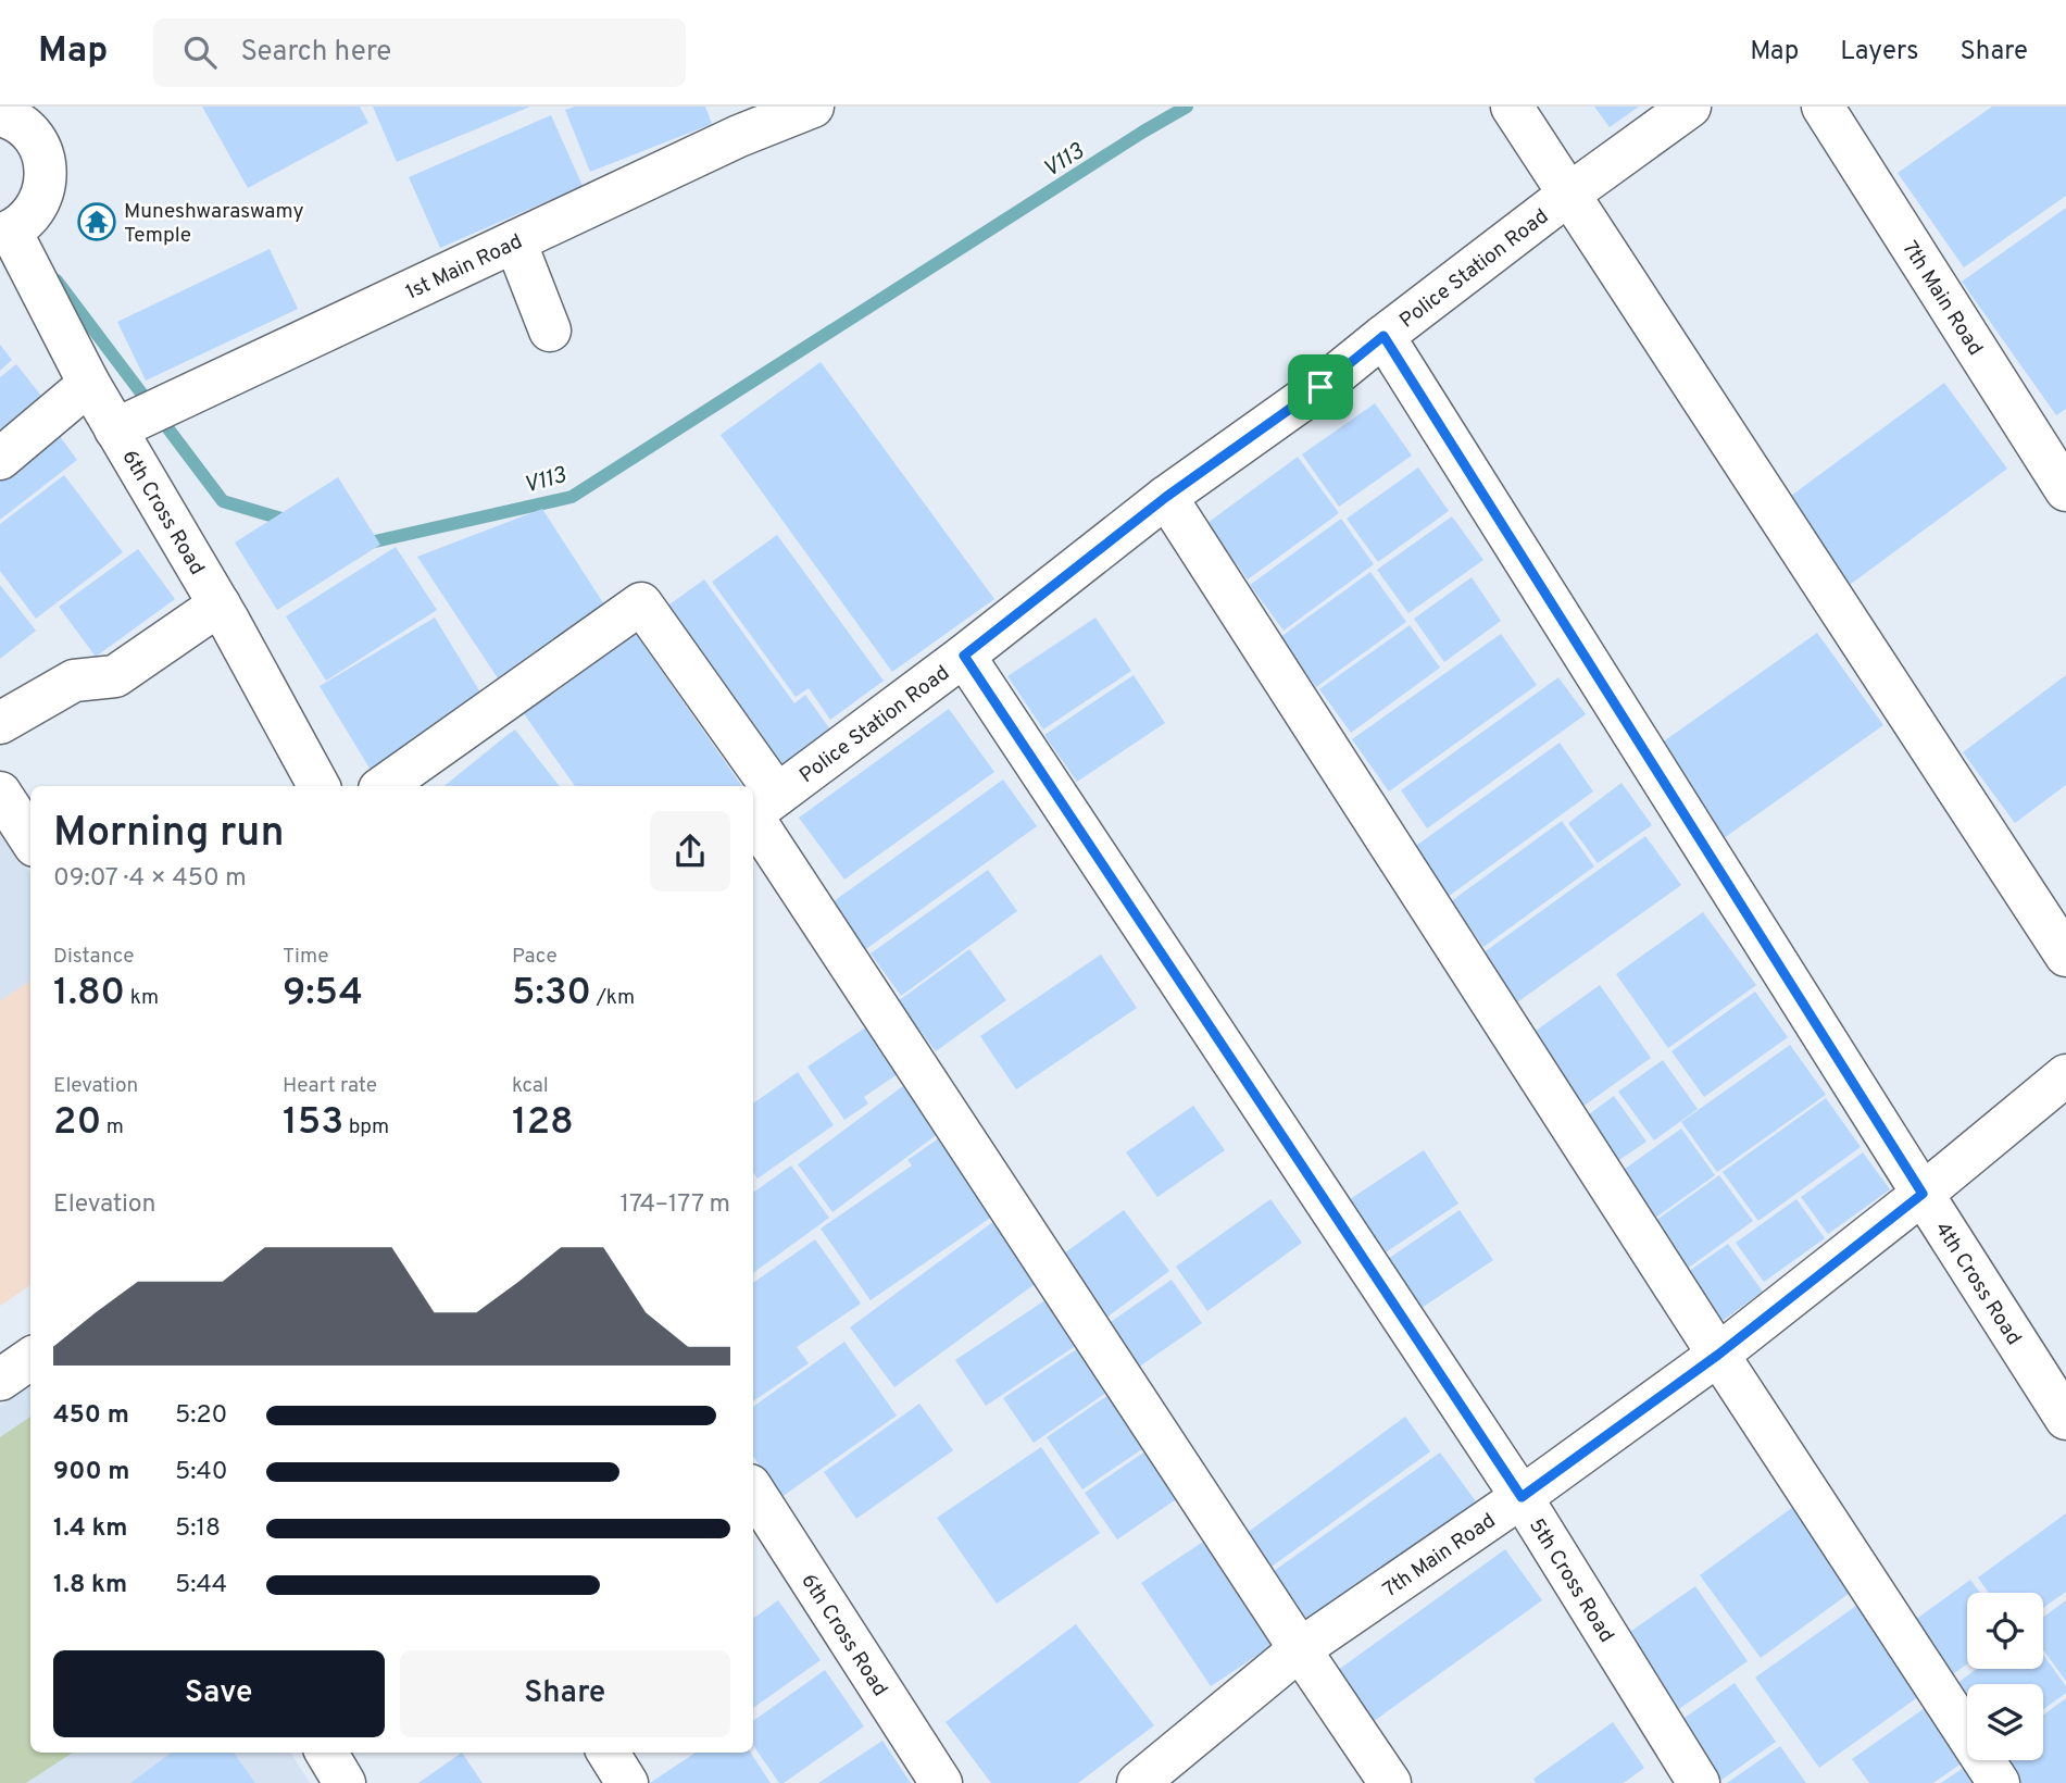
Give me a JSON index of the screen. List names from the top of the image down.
{
  "streets": {
    "street": [
      "1st Main Road",
      "Police Station Road",
      "7th Main Road",
      "6th Cross Road",
      "4th Cross Road",
      "5th Cross Road"
    ]
  },
  "crossings": [
    ["1st Main Road", "6th Cross Road"],
    ["Police Station Road", "4th Cross Road"],
    ["Police Station Road", "5th Cross Road"],
    ["7th Main Road", "4th Cross Road"],
    ["7th Main Road", "5th Cross Road"]
  ],
  "water": ["V113"],
  "places": {
    "temple": ["Muneshwaraswamy Temple"]
  },
  "page": {
    "header": "Map",
    "search": "Search here",
    "nav": ["Map", "Layers", "Share"],
    "heading": ["Morning run", "09:07 · 4 × 450 m"],
    "stats": [
      ["Distance", "1.80 km"],
      ["Time", "9:54"],
      ["Pace", "5:30 /km"],
      ["Elevation", "20 m"],
      ["Heart rate", "153 bpm"],
      ["kcal", "128"]
    ],
    "chart": ["Elevation", "174–177 m"],
    "list": [
      {
        "name": "450 m",
        "note": "5:20"
      },
      {
        "name": "900 m",
        "note": "5:40"
      },
      {
        "name": "1.4 km",
        "note": "5:18"
      },
      {
        "name": "1.8 km",
        "note": "5:44"
      }
    ],
    "buttons": ["Save", "Share"]
  }
}
